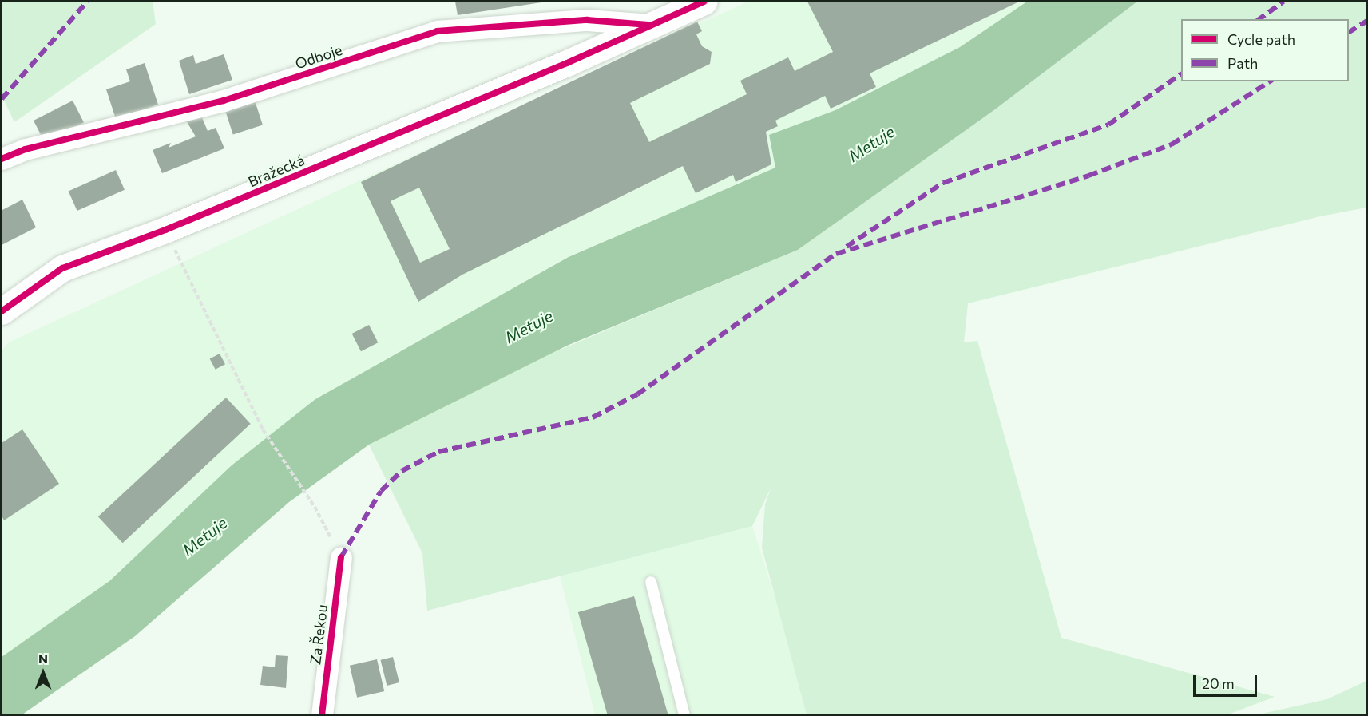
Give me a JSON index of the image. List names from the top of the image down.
{
  "streets": {
    "street": ["Odboje", "Bražecká", "Za Řekou"]
  },
  "crossings": [
    ["Odboje", "Bražecká"]
  ],
  "water": ["Metuje"],
  "legend": ["Cycle path", "Path"],
  "scale_bar": "20 m",
  "north": "top"
}
